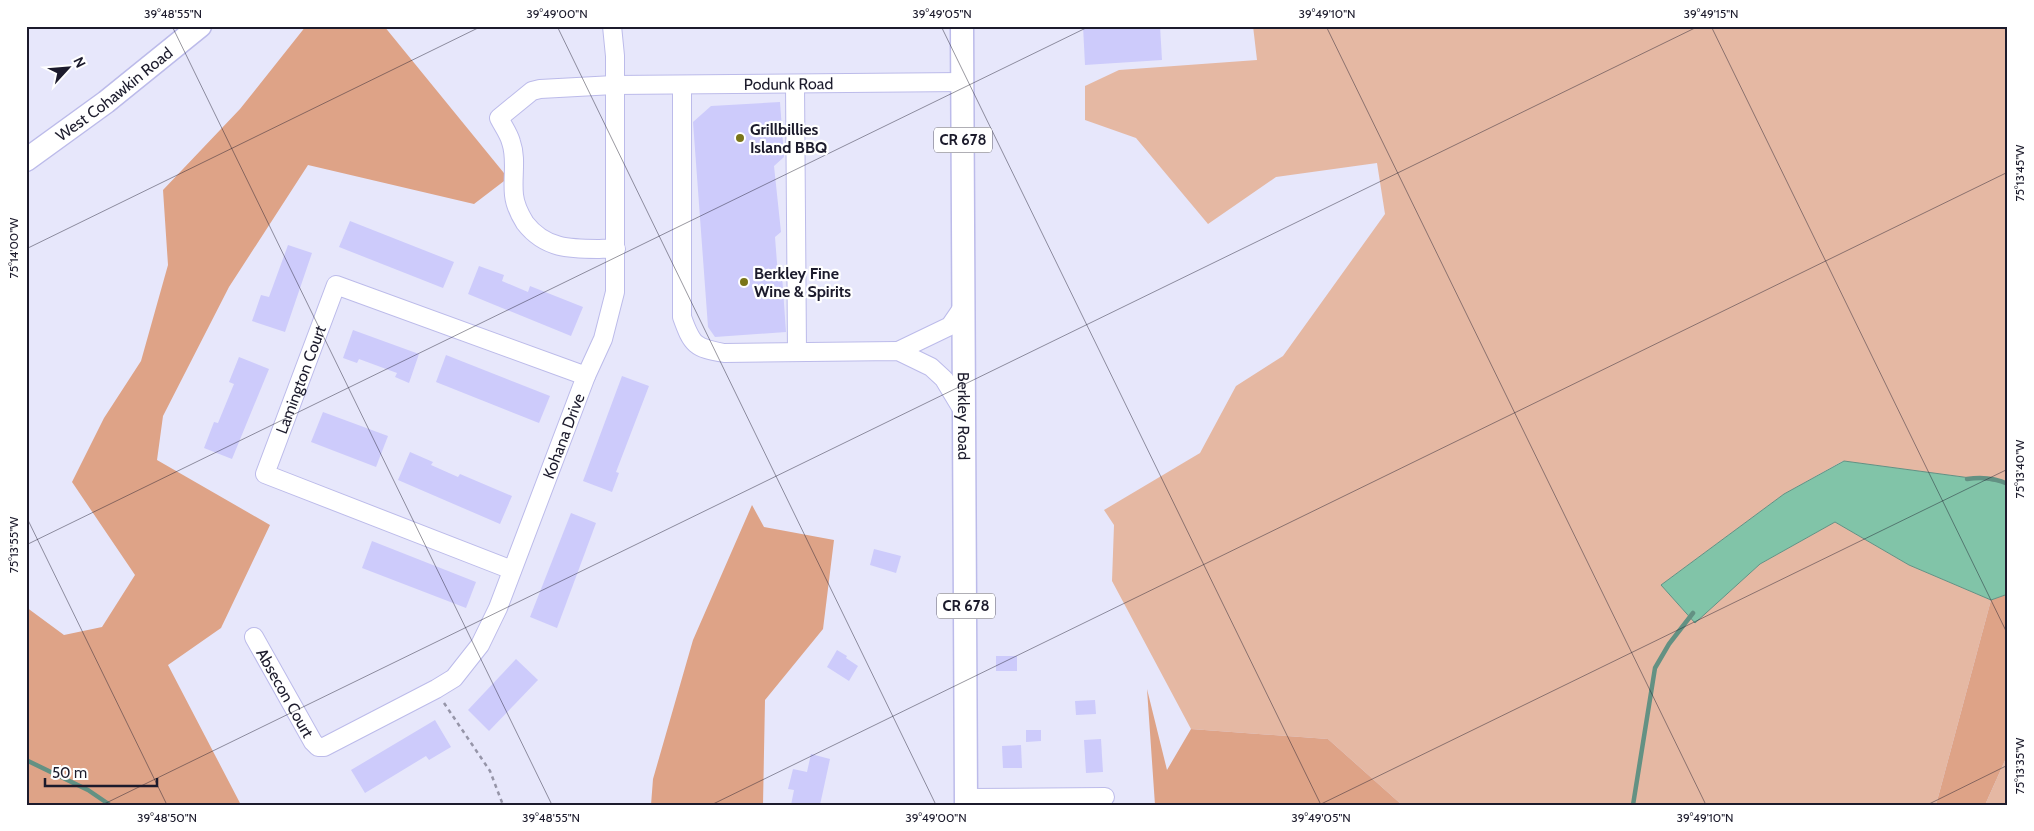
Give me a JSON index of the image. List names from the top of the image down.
{
  "streets": {
    "main road": ["West Cohawkin Road", "CR 678", "Berkley Road"],
    "street": [
      "Podunk Road",
      "Lamington Court",
      "Kohana Drive",
      "Absecon Court"
    ]
  },
  "crossings": [
    ["Podunk Road", "Berkley Road"],
    ["Podunk Road", "Kohana Drive"],
    ["Lamington Court", "Kohana Drive"],
    ["Kohana Drive", "Absecon Court"]
  ],
  "places": ["Grillbillies Island BBQ", "Berkley Fine Wine & Spirits"],
  "scale_bar": "50 m",
  "north": "top right",
  "coordinates": [
    "39°48'55\"N",
    "39°49'00\"N",
    "39°49'05\"N",
    "39°49'10\"N",
    "39°49'15\"N",
    "75°13'45\"W",
    "75°14'00\"W",
    "75°13'40\"W",
    "75°13'55\"W",
    "75°13'35\"W",
    "39°48'50\"N"
  ]
}
